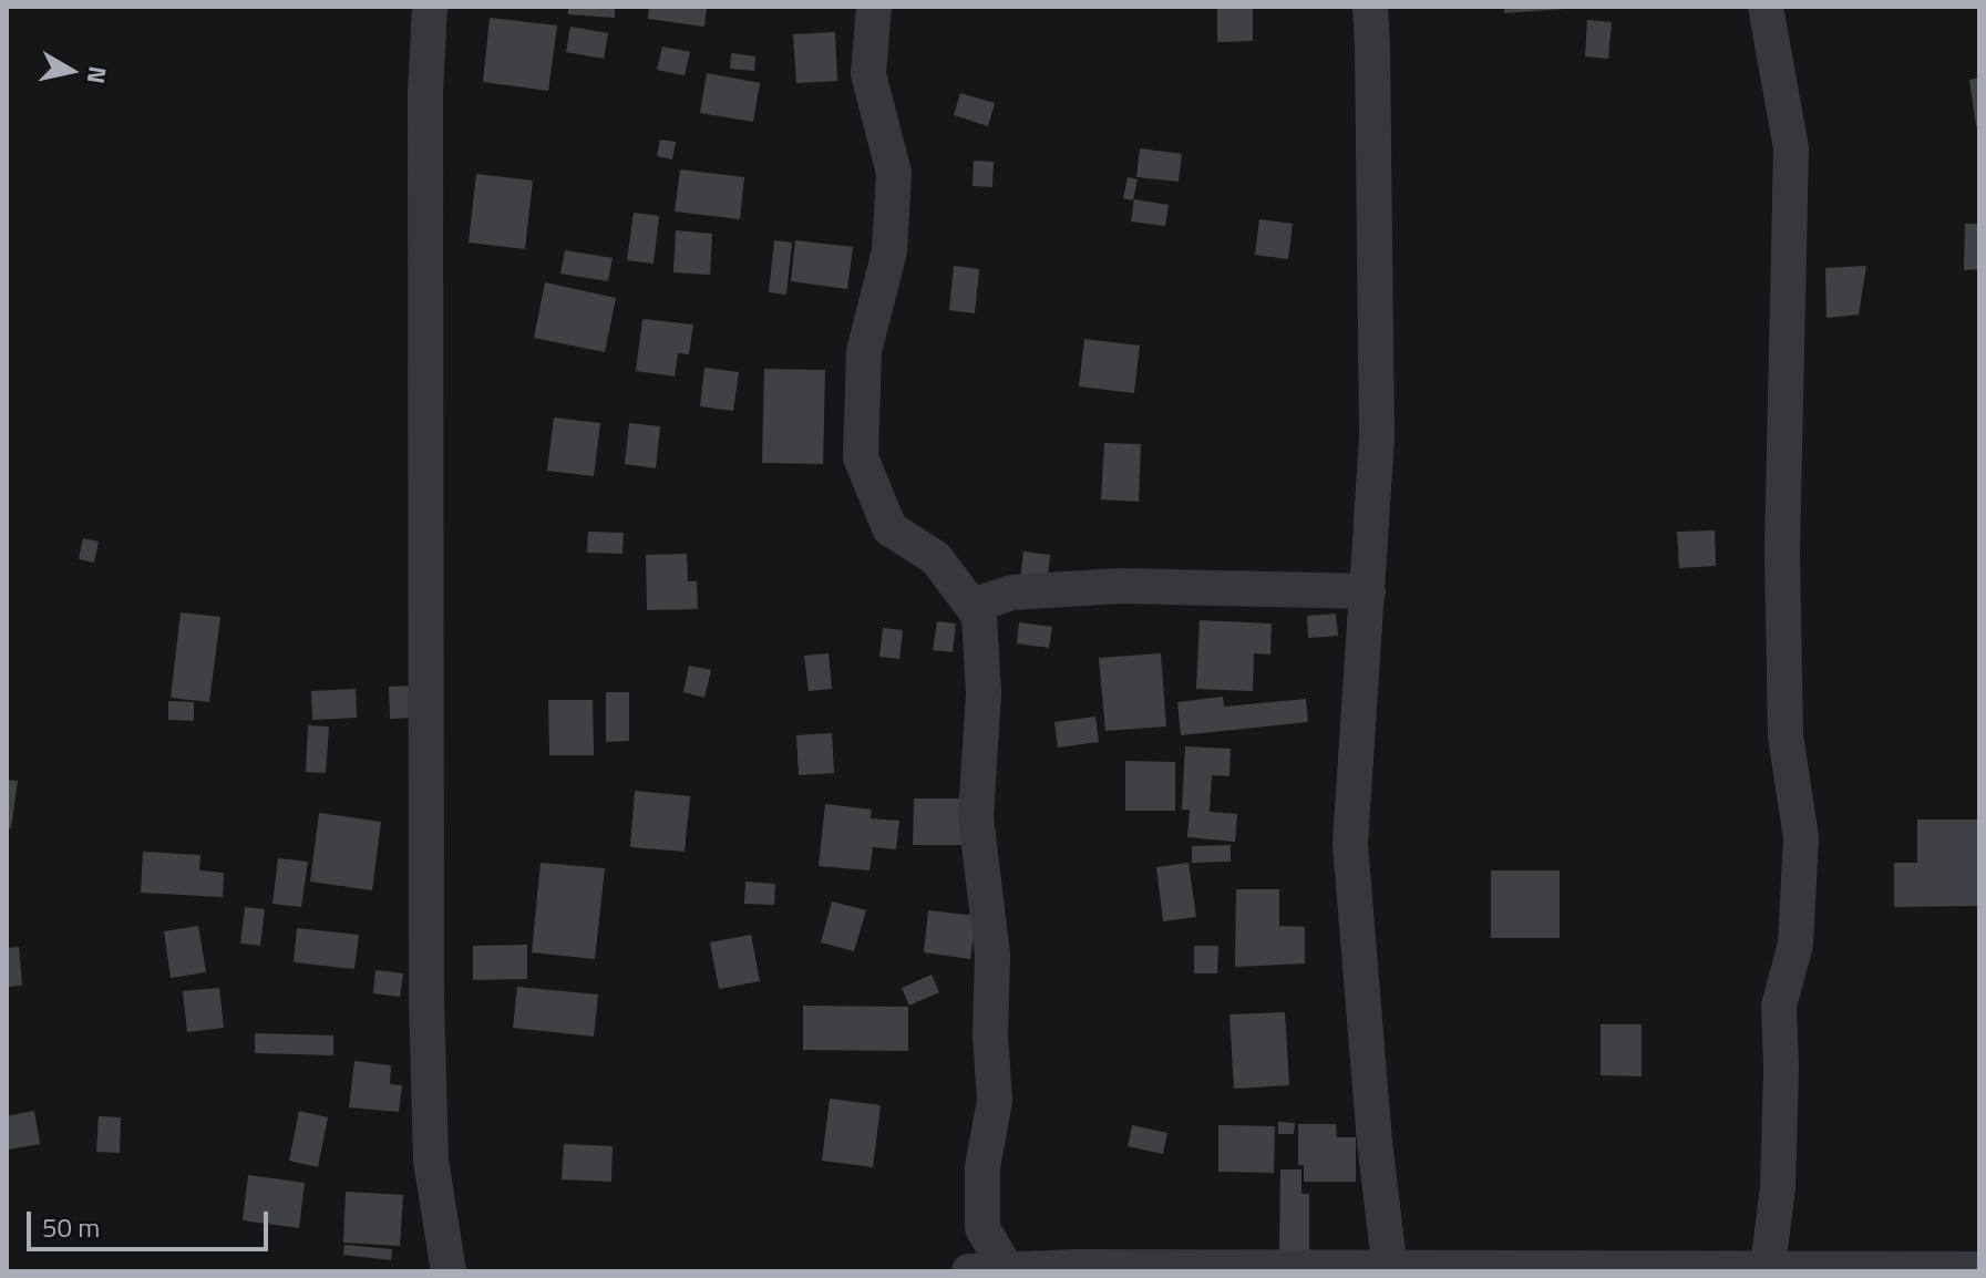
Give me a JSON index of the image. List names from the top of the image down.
{
  "scale_bar": "50 m",
  "north": "right"
}
